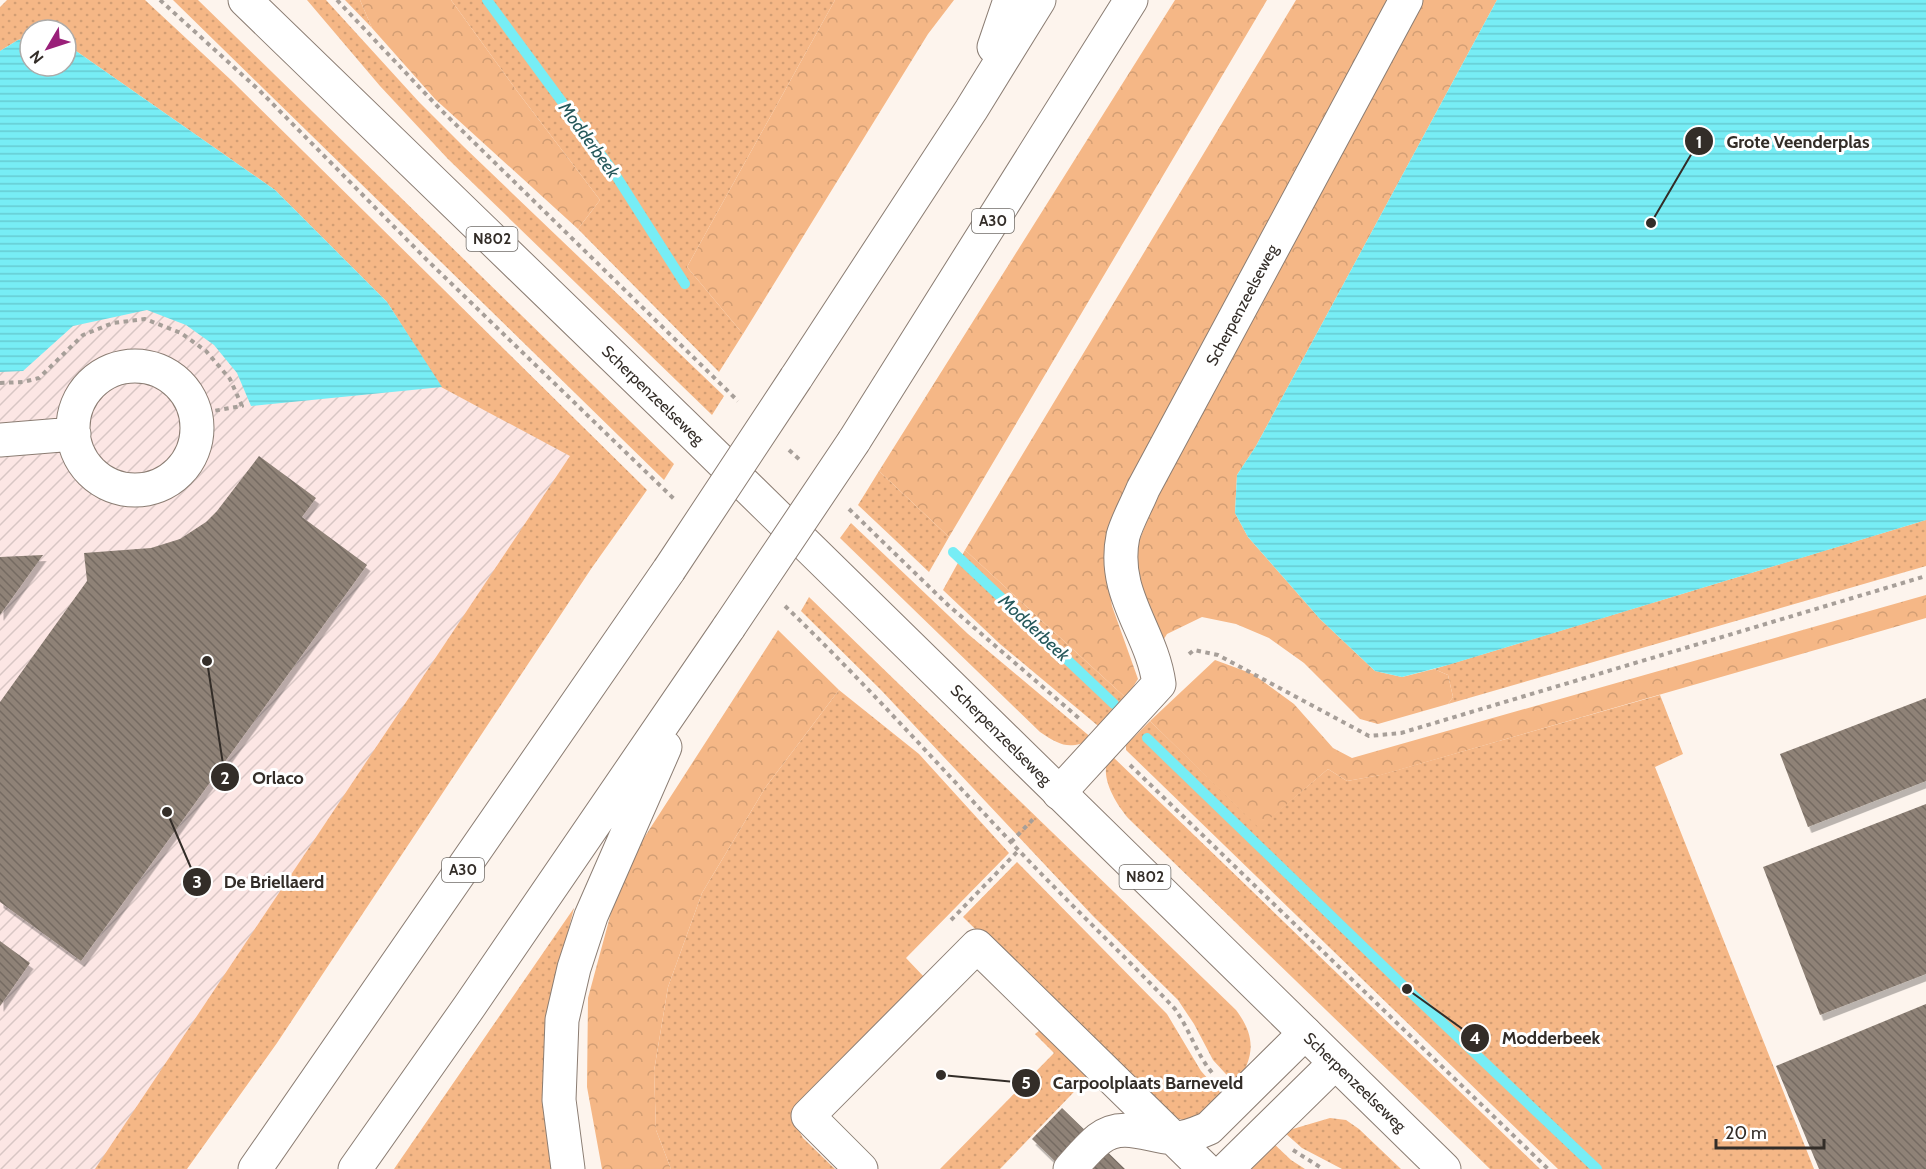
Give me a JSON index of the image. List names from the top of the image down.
{
  "streets": {
    "main road": ["A30", "N802", "Scherpenzeelseweg"]
  },
  "water": ["Modderbeek"],
  "places": [
    "Grote Veenderplas",
    "Orlaco",
    "De Briellaerd",
    "Modderbeek",
    "Carpoolplaats Barneveld"
  ],
  "scale_bar": "20 m",
  "north": "bottom left"
}
